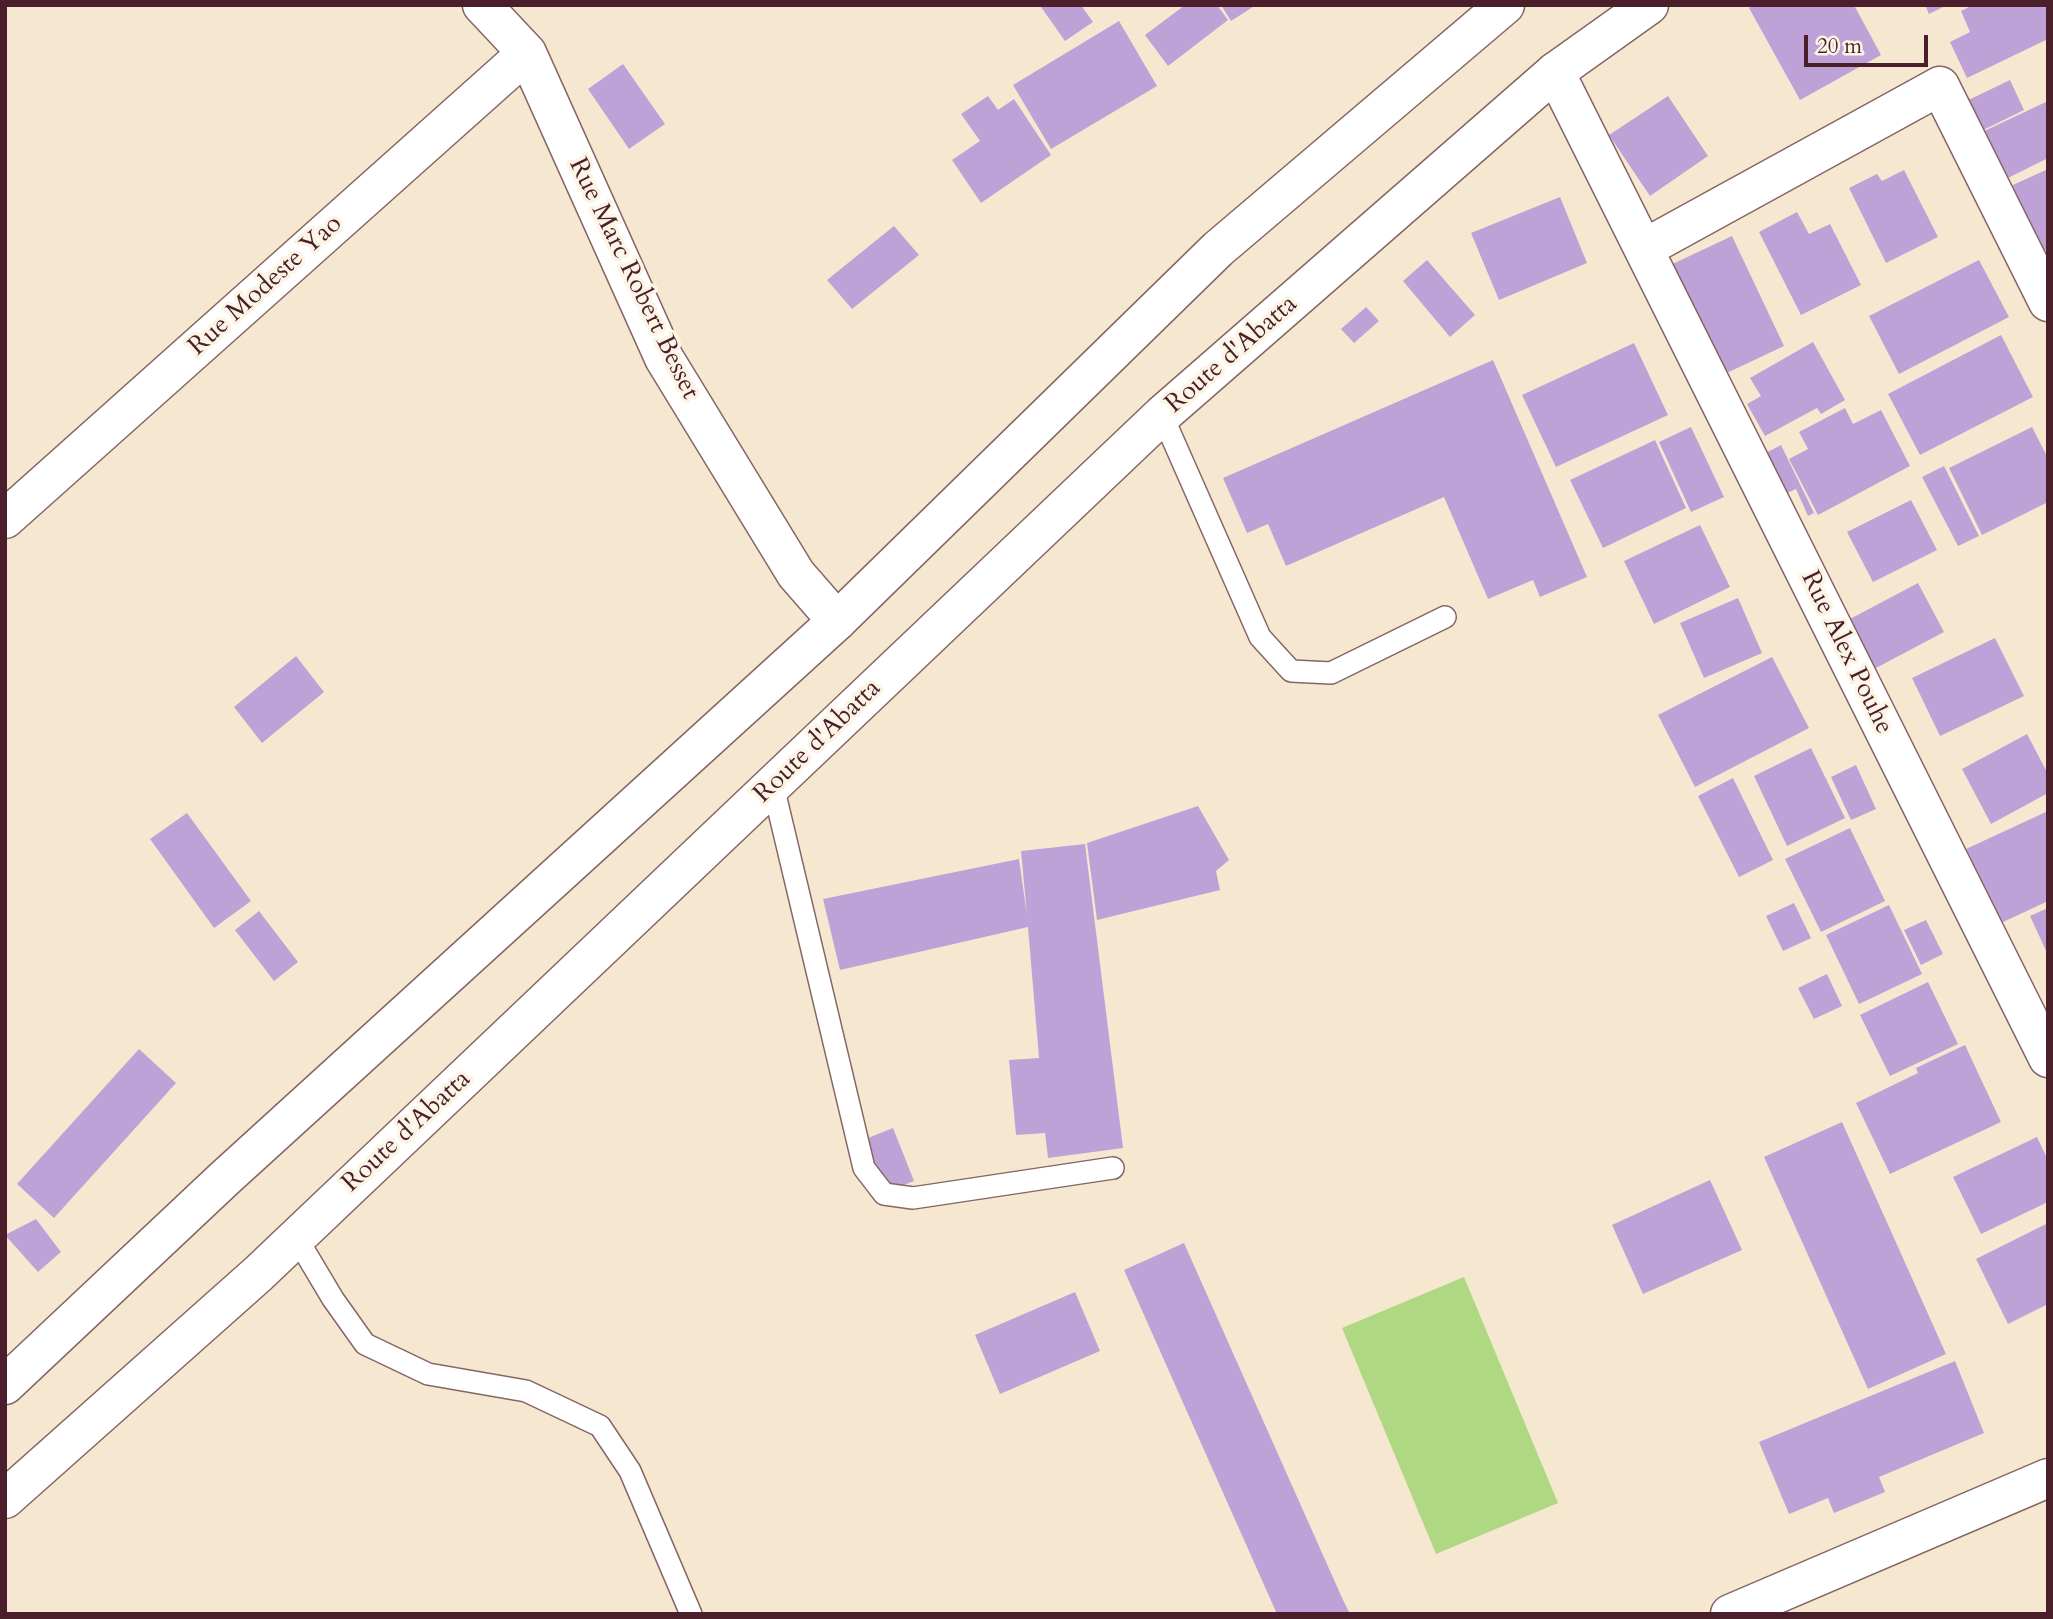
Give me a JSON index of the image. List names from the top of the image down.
{
  "streets": {
    "street": [
      "Rue Marc Robert Besset",
      "Rue Modeste Yao",
      "Route d'Abatta",
      "Rue Alex Pouhe"
    ]
  },
  "crossings": [
    ["Rue Marc Robert Besset", "Rue Modeste Yao"],
    ["Route d'Abatta", "Rue Alex Pouhe"]
  ],
  "scale_bar": "20 m"
}
